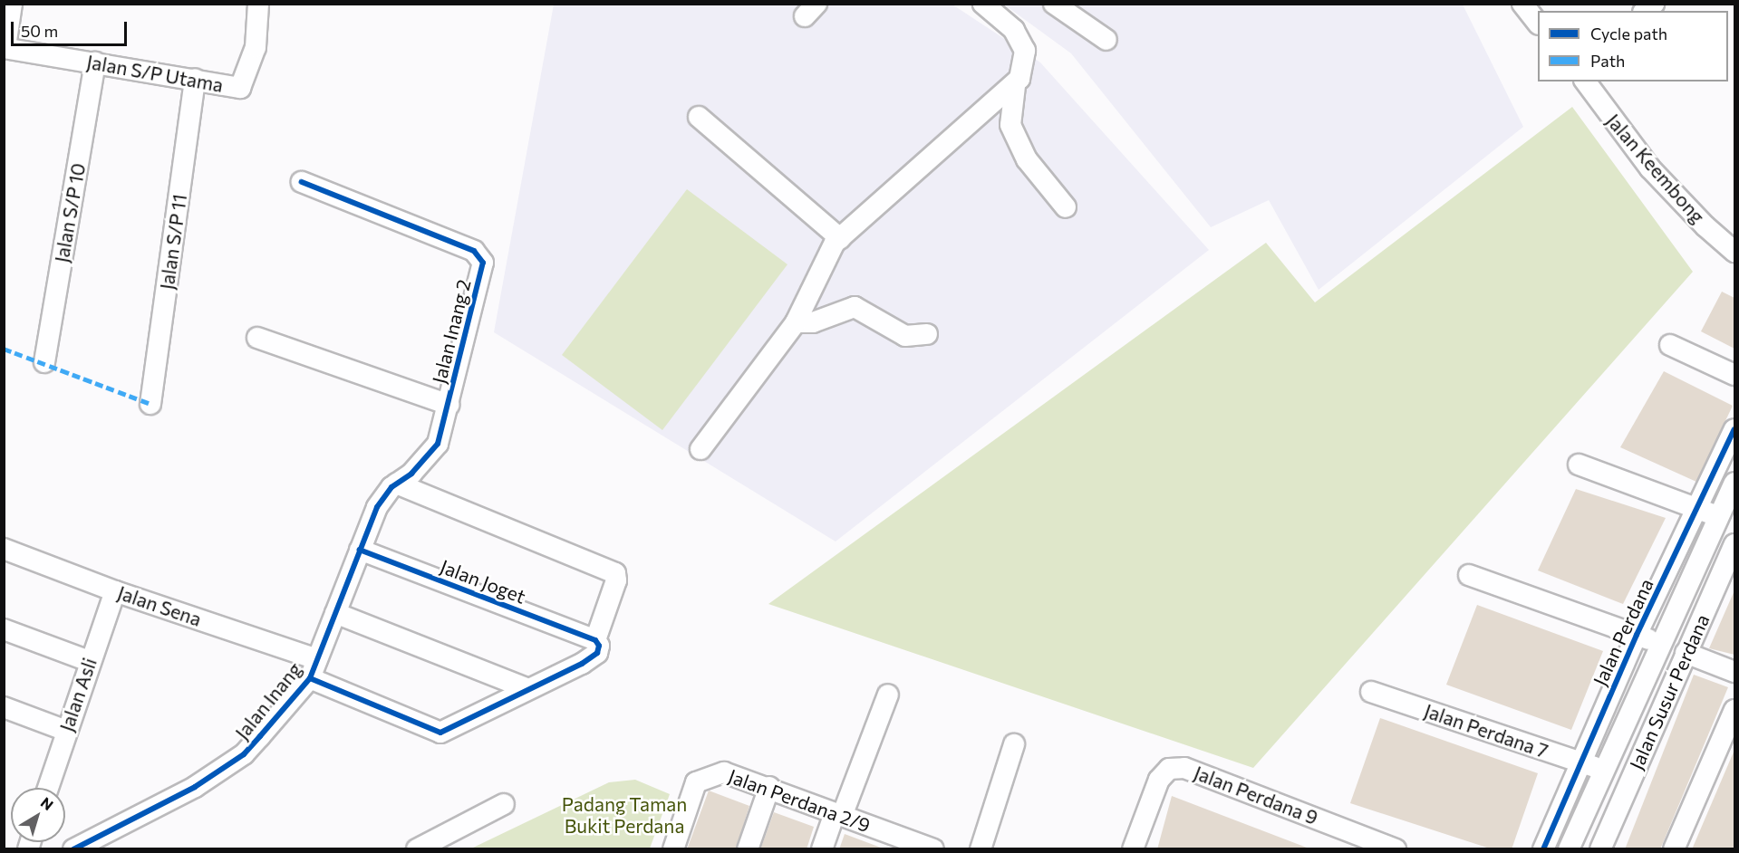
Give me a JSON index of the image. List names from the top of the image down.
{
  "streets": {
    "street": [
      "Jalan S/P Utama",
      "Jalan Keembong",
      "Jalan S/P 10",
      "Jalan S/P 11",
      "Jalan Inang 2",
      "Jalan Joget",
      "Jalan Sena",
      "Jalan Perdana",
      "Jalan Susur Perdana",
      "Jalan Asli",
      "Jalan Inang",
      "Jalan Perdana 7",
      "Jalan Perdana 9",
      "Jalan Perdana 2/9"
    ]
  },
  "crossings": [
    ["Jalan S/P Utama", "Jalan S/P 10"],
    ["Jalan S/P Utama", "Jalan S/P 11"],
    ["Jalan Inang 2", "Jalan Inang"],
    ["Jalan Joget", "Jalan Sena"],
    ["Jalan Joget", "Jalan Inang"],
    ["Jalan Sena", "Jalan Asli"],
    ["Jalan Sena", "Jalan Inang"],
    ["Jalan Perdana", "Jalan Perdana 7"]
  ],
  "parks": ["Padang Taman Bukit Perdana"],
  "legend": ["Cycle path", "Path"],
  "scale_bar": "50 m",
  "north": "top right"
}
